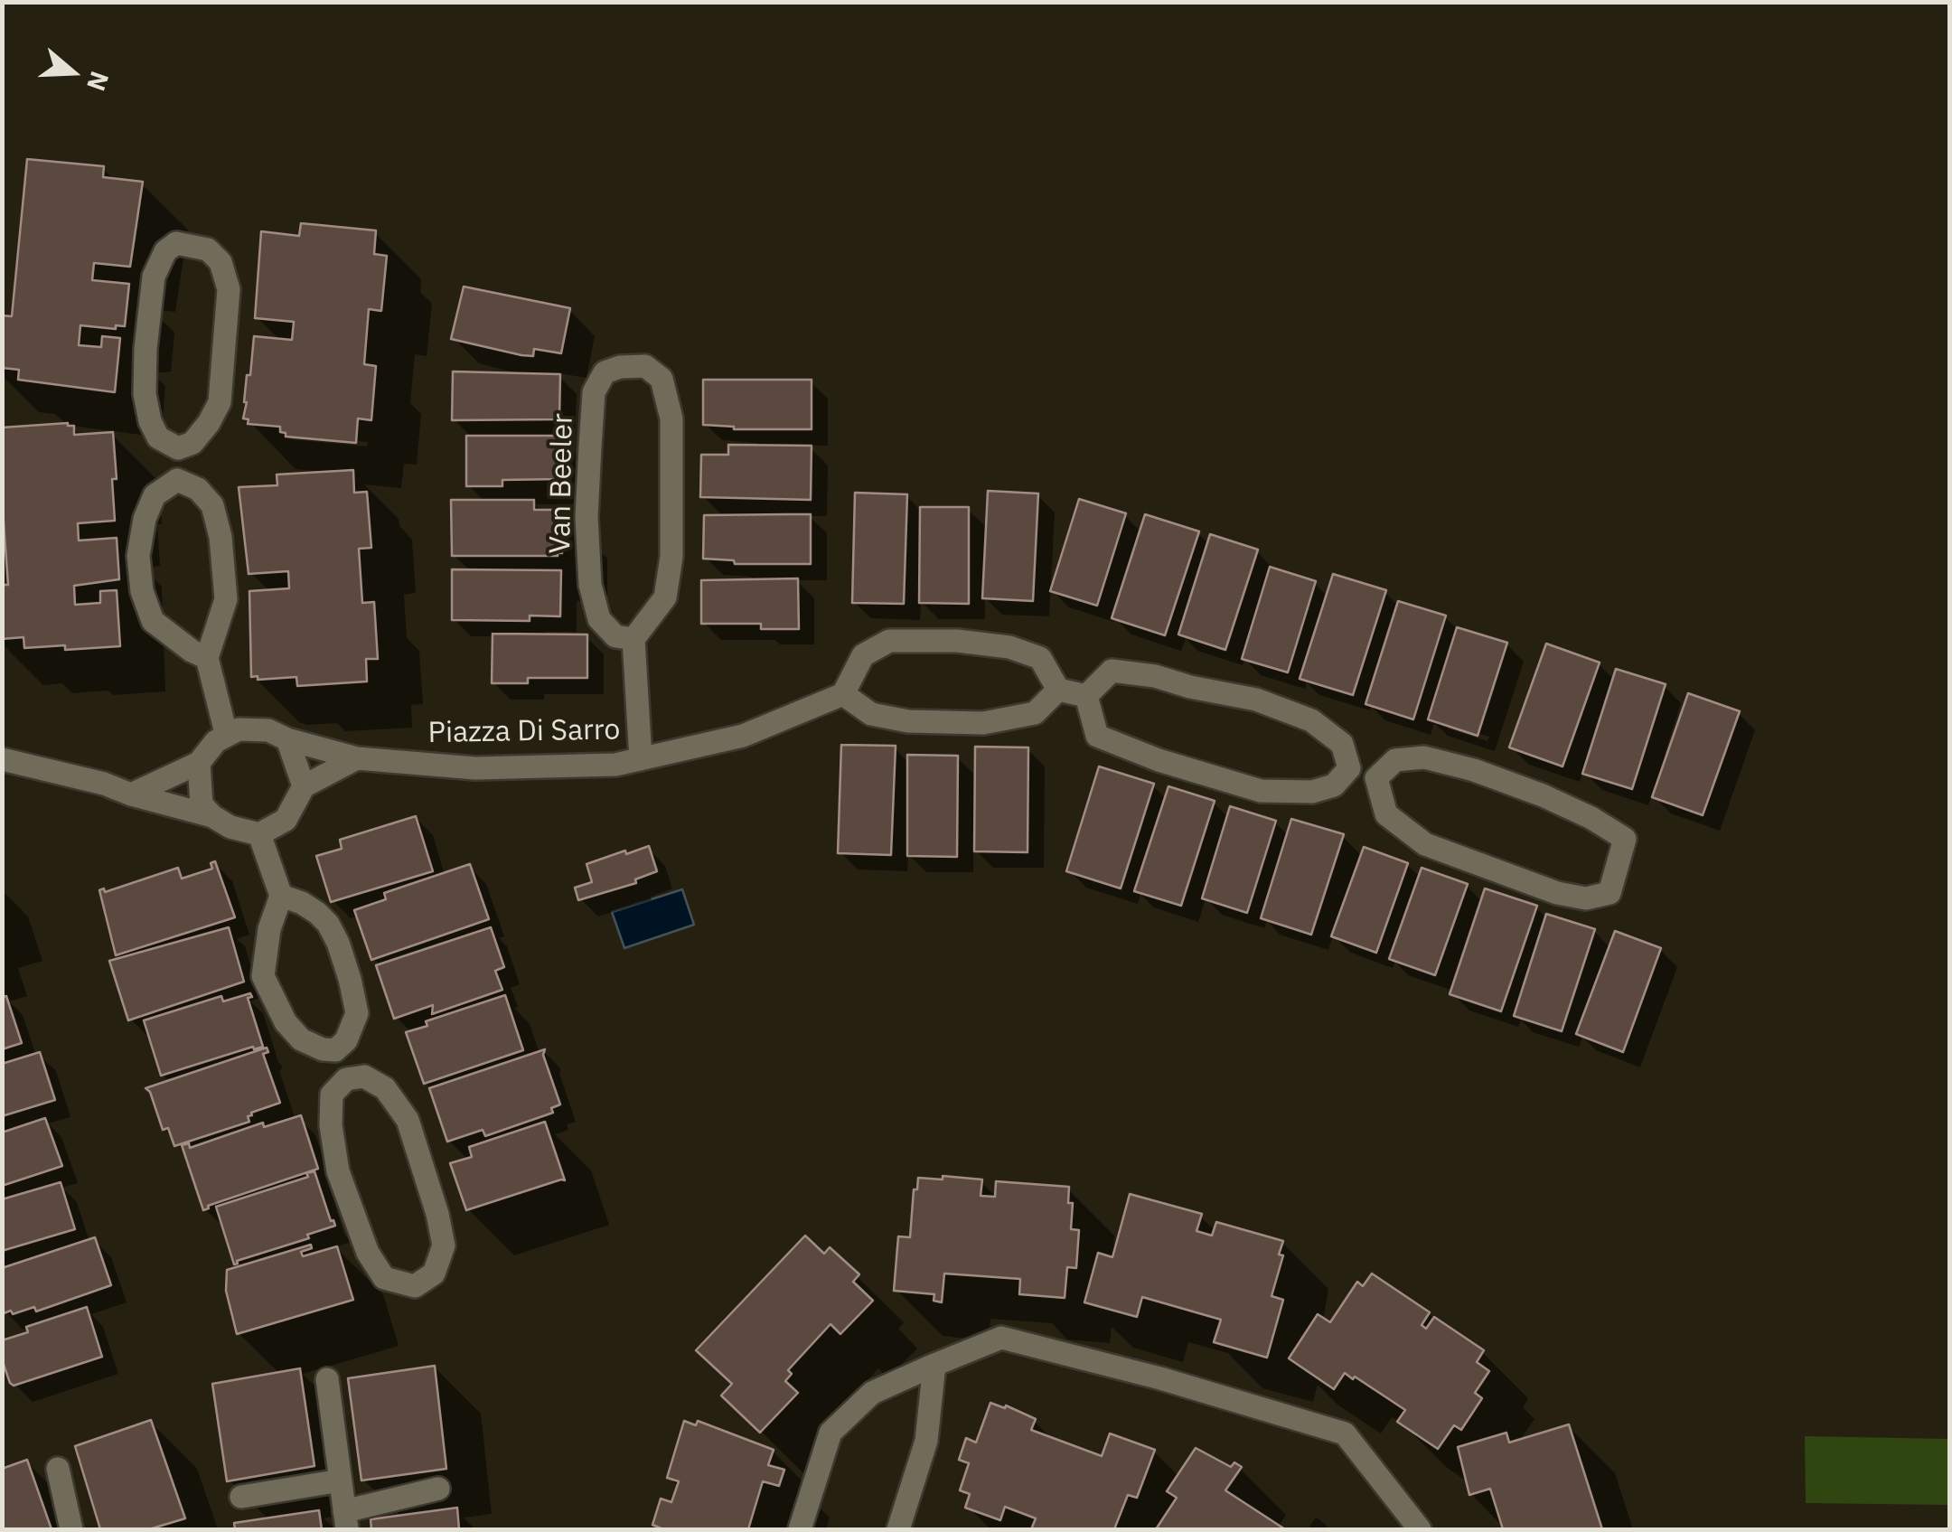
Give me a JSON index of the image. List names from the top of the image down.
{
  "streets": {
    "street": ["Van Beeler", "Piazza Di Sarro"]
  },
  "north": "right"
}
